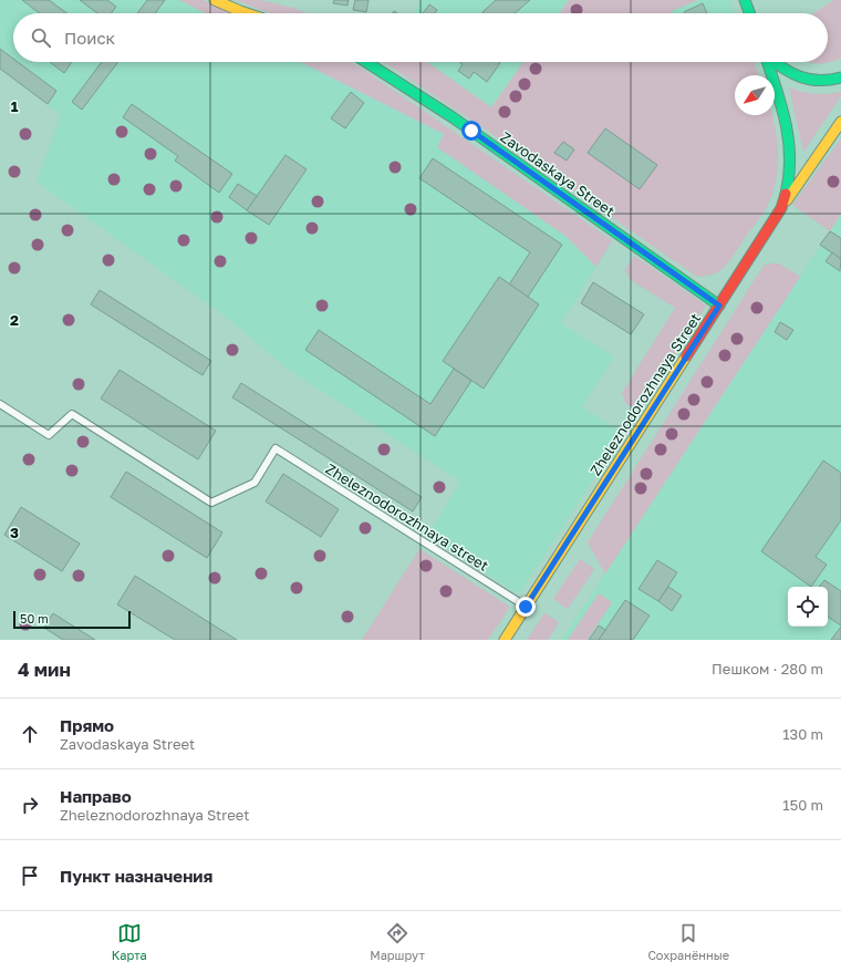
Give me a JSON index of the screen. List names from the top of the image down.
{
  "streets": {
    "main road": ["Zavodaskaya Street", "Zheleznodorozhnaya Street"],
    "lane": ["Zheleznodorozhnaya street"]
  },
  "crossings": [
    ["Zavodaskaya Street", "Zheleznodorozhnaya Street"],
    ["Zheleznodorozhnaya Street", "Zheleznodorozhnaya street"]
  ],
  "scale_bar": "50 m",
  "north": "bottom left",
  "page": {
    "search": "Поиск",
    "scale": "50 m",
    "heading": ["4 мин", "Пешком · 280 m"],
    "list": [
      ["Прямо", "Zavodaskaya Street", "130 m"],
      ["Направо", "Zheleznodorozhnaya Street", "150 m"],
      "Пункт назначения"
    ],
    "nav": ["Карта", "Маршрут", "Сохранённые"]
  },
  "grid": {
    "rows": ["1", "2", "3"]
  }
}
